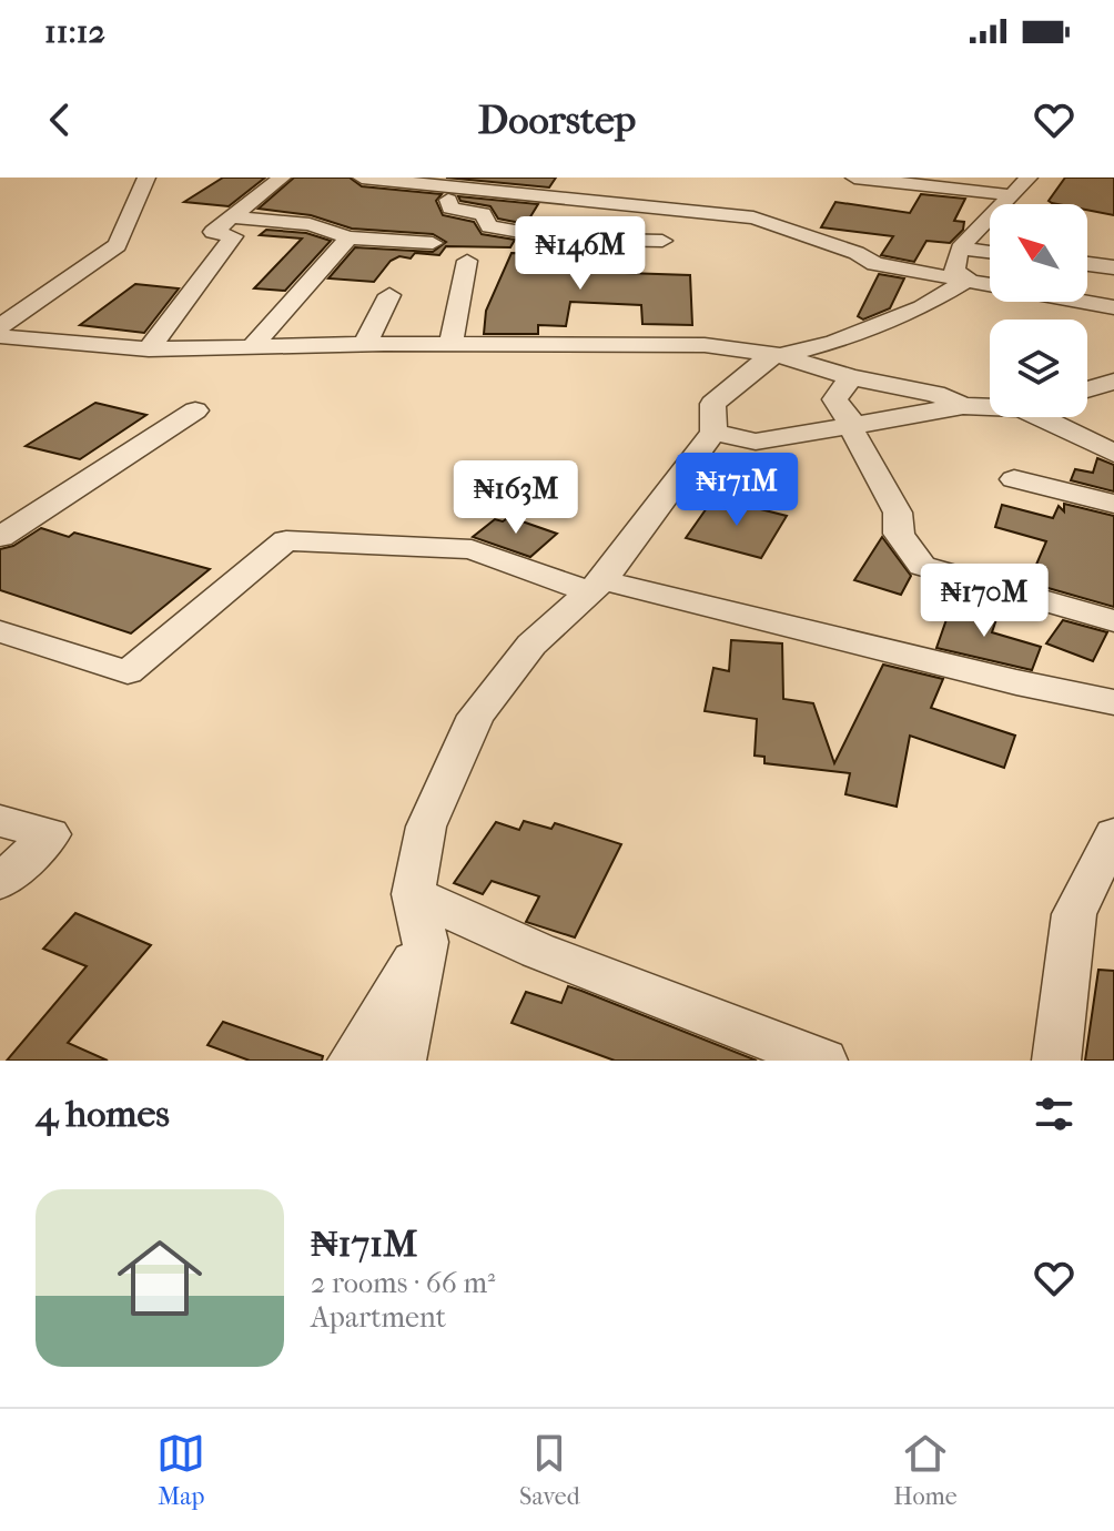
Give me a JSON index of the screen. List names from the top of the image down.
{
  "north": "top left",
  "page": {
    "status": "11:12",
    "header": "Doorstep",
    "price": [
      "₦146M",
      "₦171M",
      "₦163M",
      "₦170M"
    ],
    "heading": "4 homes",
    "list": [
      {
        "name": "₦171M",
        "note": "2 rooms · 66 m² · Apartment"
      }
    ],
    "tabs": ["Map", "Saved", "Home"]
  }
}
